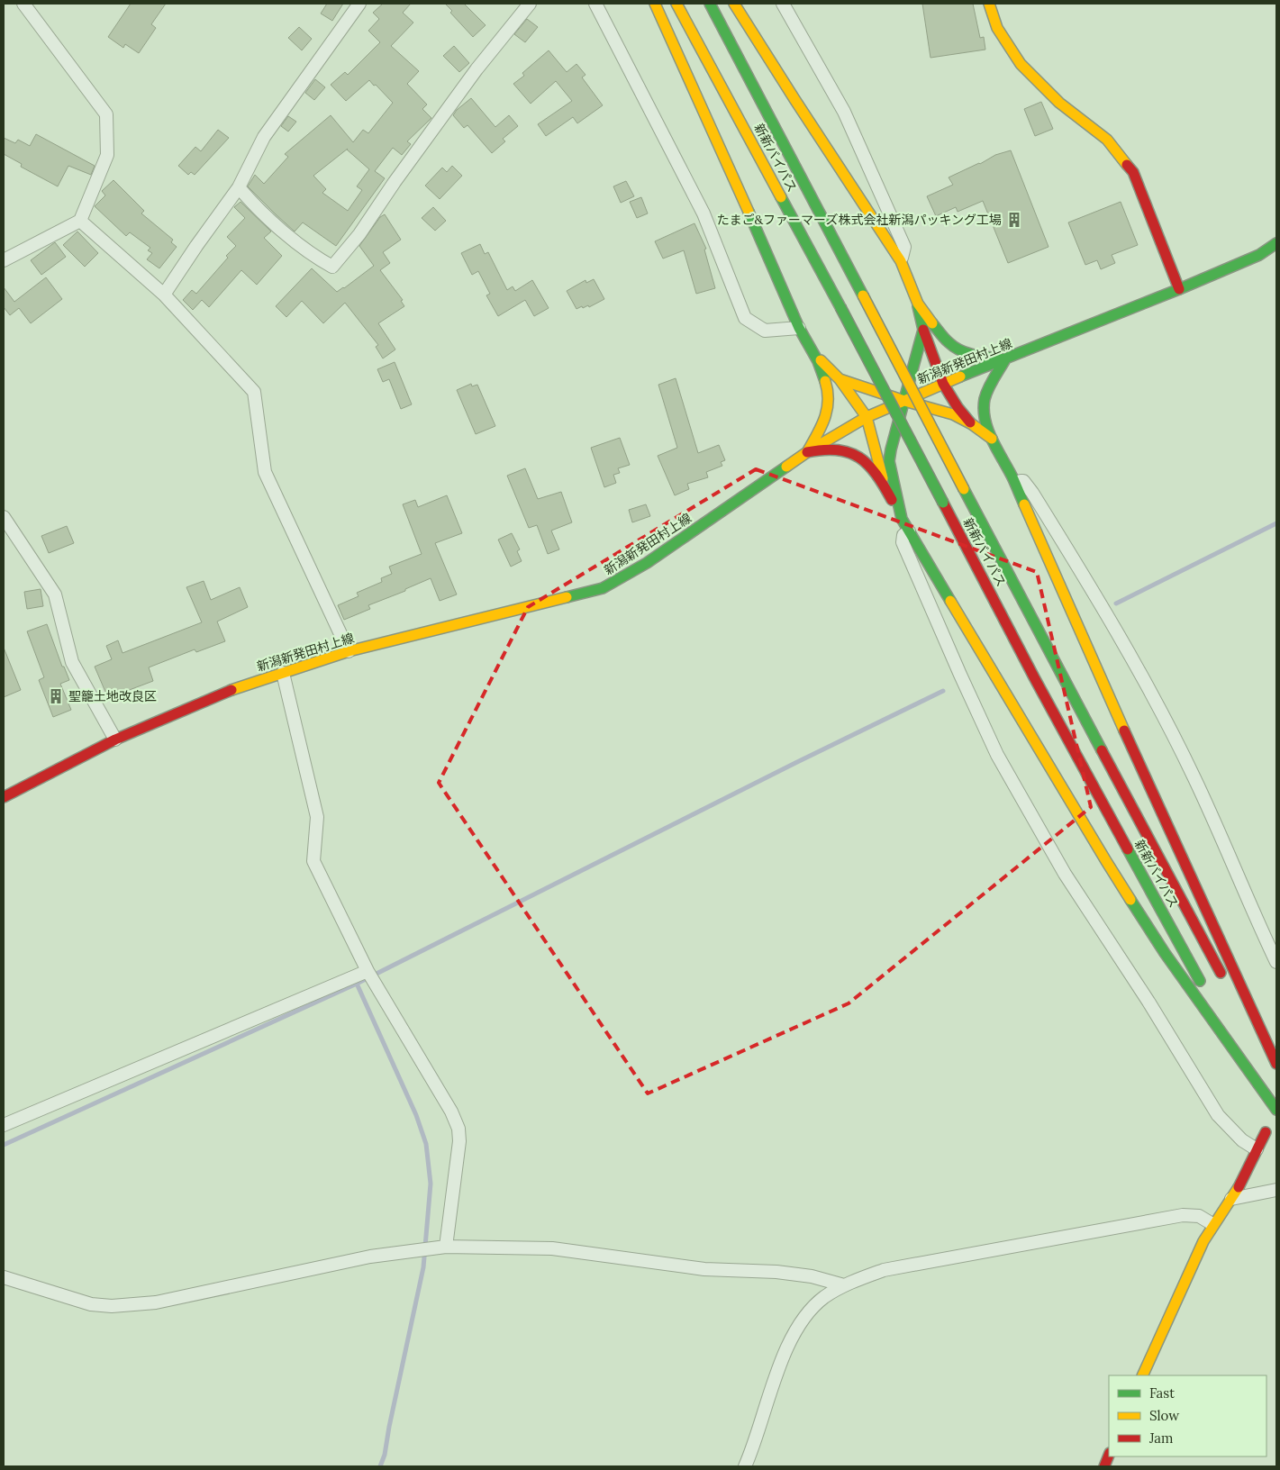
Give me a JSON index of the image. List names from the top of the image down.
{
  "streets": {
    "main road": ["新新バイパス", "新潟新発田村上線"]
  },
  "places": {
    "building": ["たまご&ファーマーズ株式会社新潟パッキング工場", "聖籠土地改良区"]
  },
  "legend": ["Fast", "Slow", "Jam"]
}
